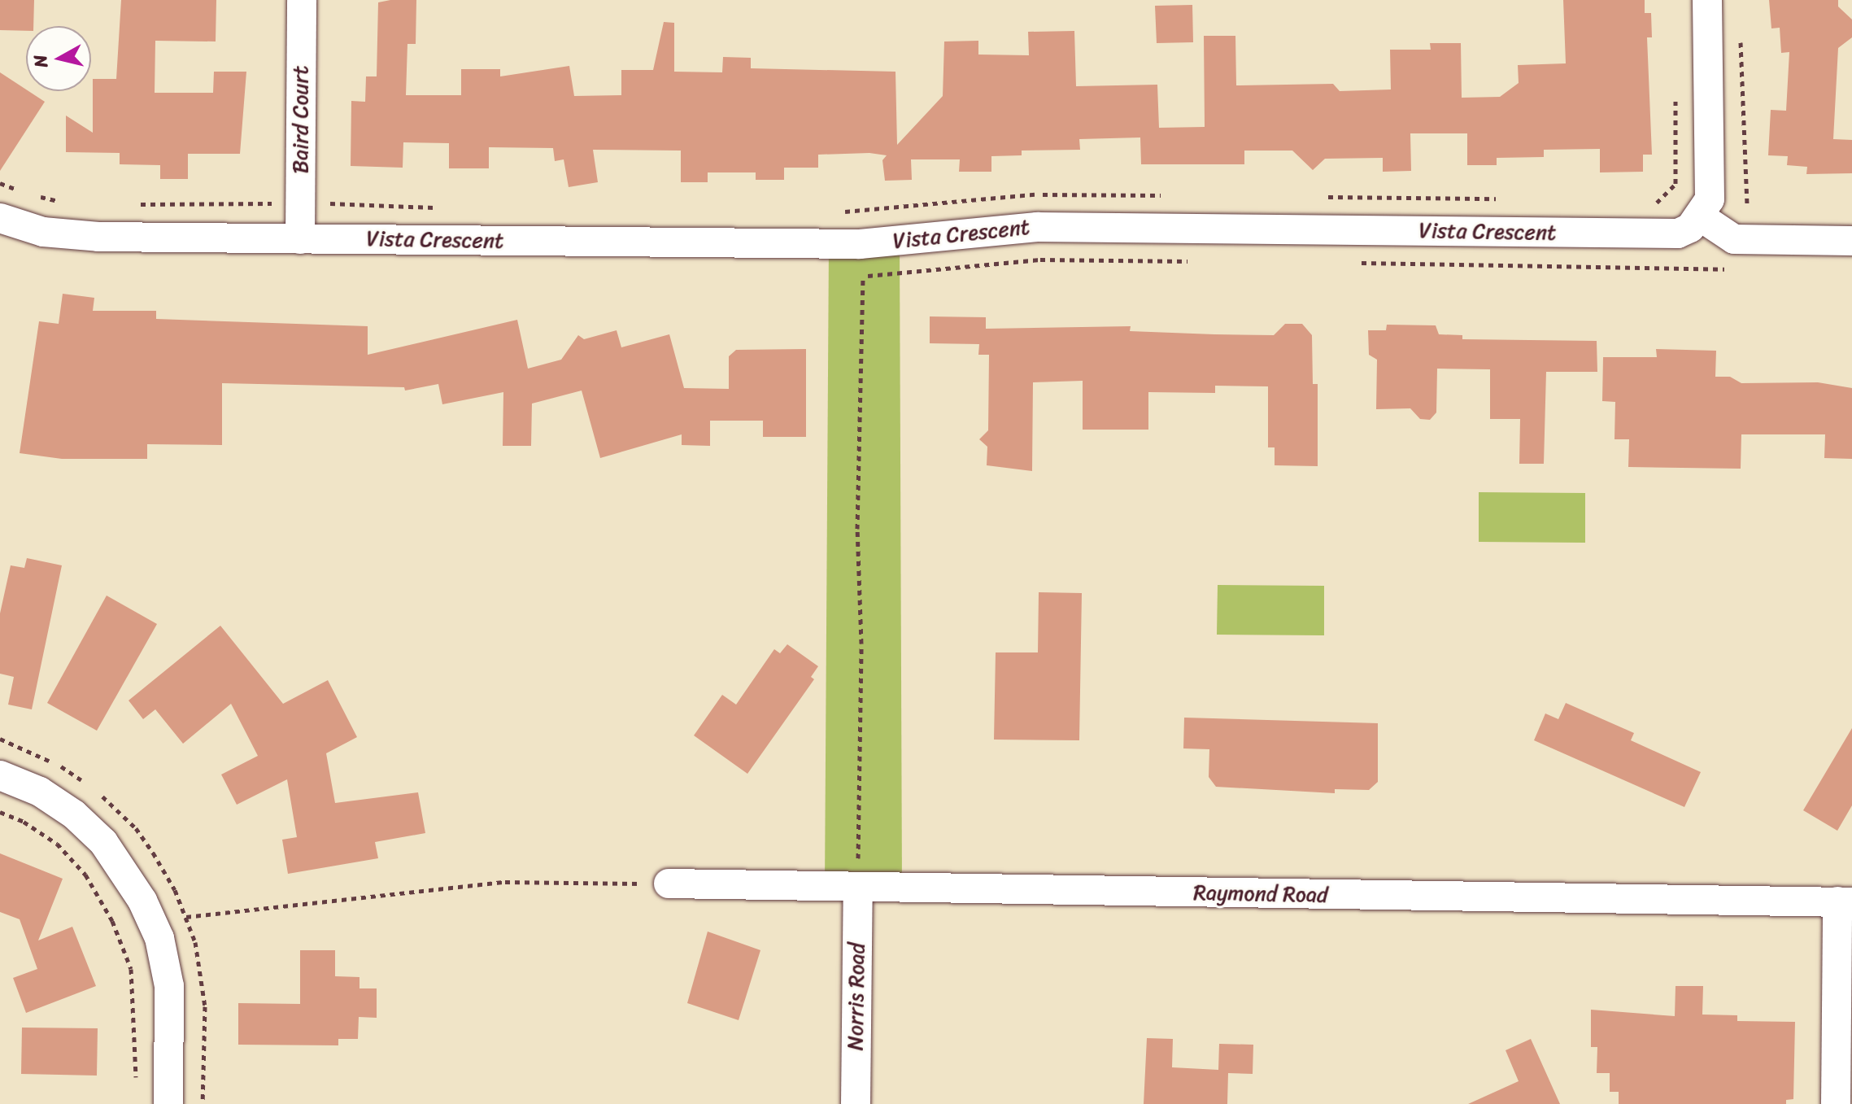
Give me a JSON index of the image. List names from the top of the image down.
{
  "streets": {
    "street": [
      "Baird Court",
      "Vista Crescent",
      "Raymond Road",
      "Norris Road"
    ]
  },
  "crossings": [
    ["Baird Court", "Vista Crescent"],
    ["Raymond Road", "Norris Road"]
  ],
  "north": "left"
}
